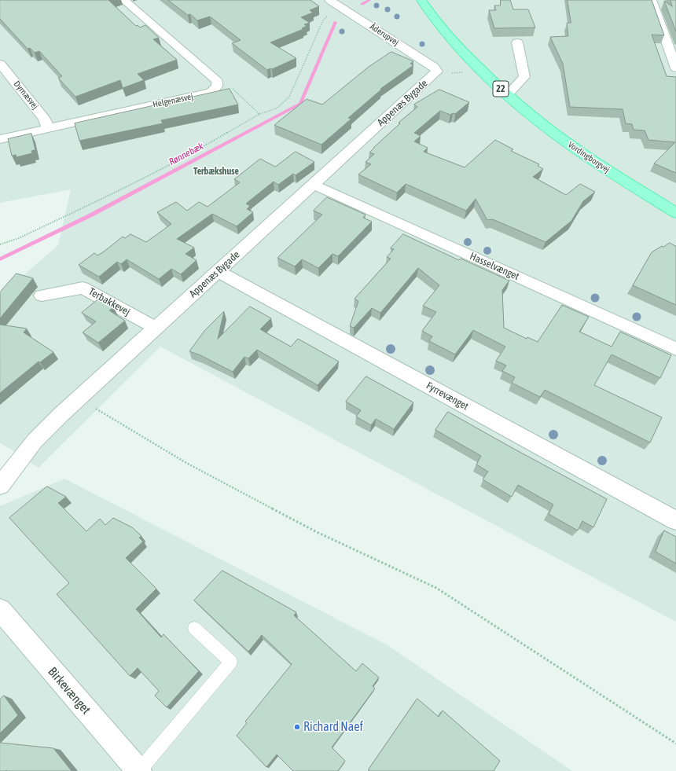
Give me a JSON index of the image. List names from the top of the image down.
{
  "streets": {
    "main road": ["22", "Vordingborgvej"],
    "street": [
      "Åderupvej",
      "Dyrnæsvej",
      "Helgenæsvej",
      "Appenæs Bygade",
      "Hasselvænget",
      "Terbakkevej",
      "Fyrrevænget",
      "Birkevænget"
    ]
  },
  "crossings": [
    ["Åderupvej", "Appenæs Bygade"],
    ["Dyrnæsvej", "Helgenæsvej"],
    ["Appenæs Bygade", "Hasselvænget"],
    ["Appenæs Bygade", "Terbakkevej"],
    ["Appenæs Bygade", "Fyrrevænget"]
  ],
  "districts": ["Terbækshuse"],
  "water": ["Rønnebæk"],
  "places": ["Richard Naef"]
}
